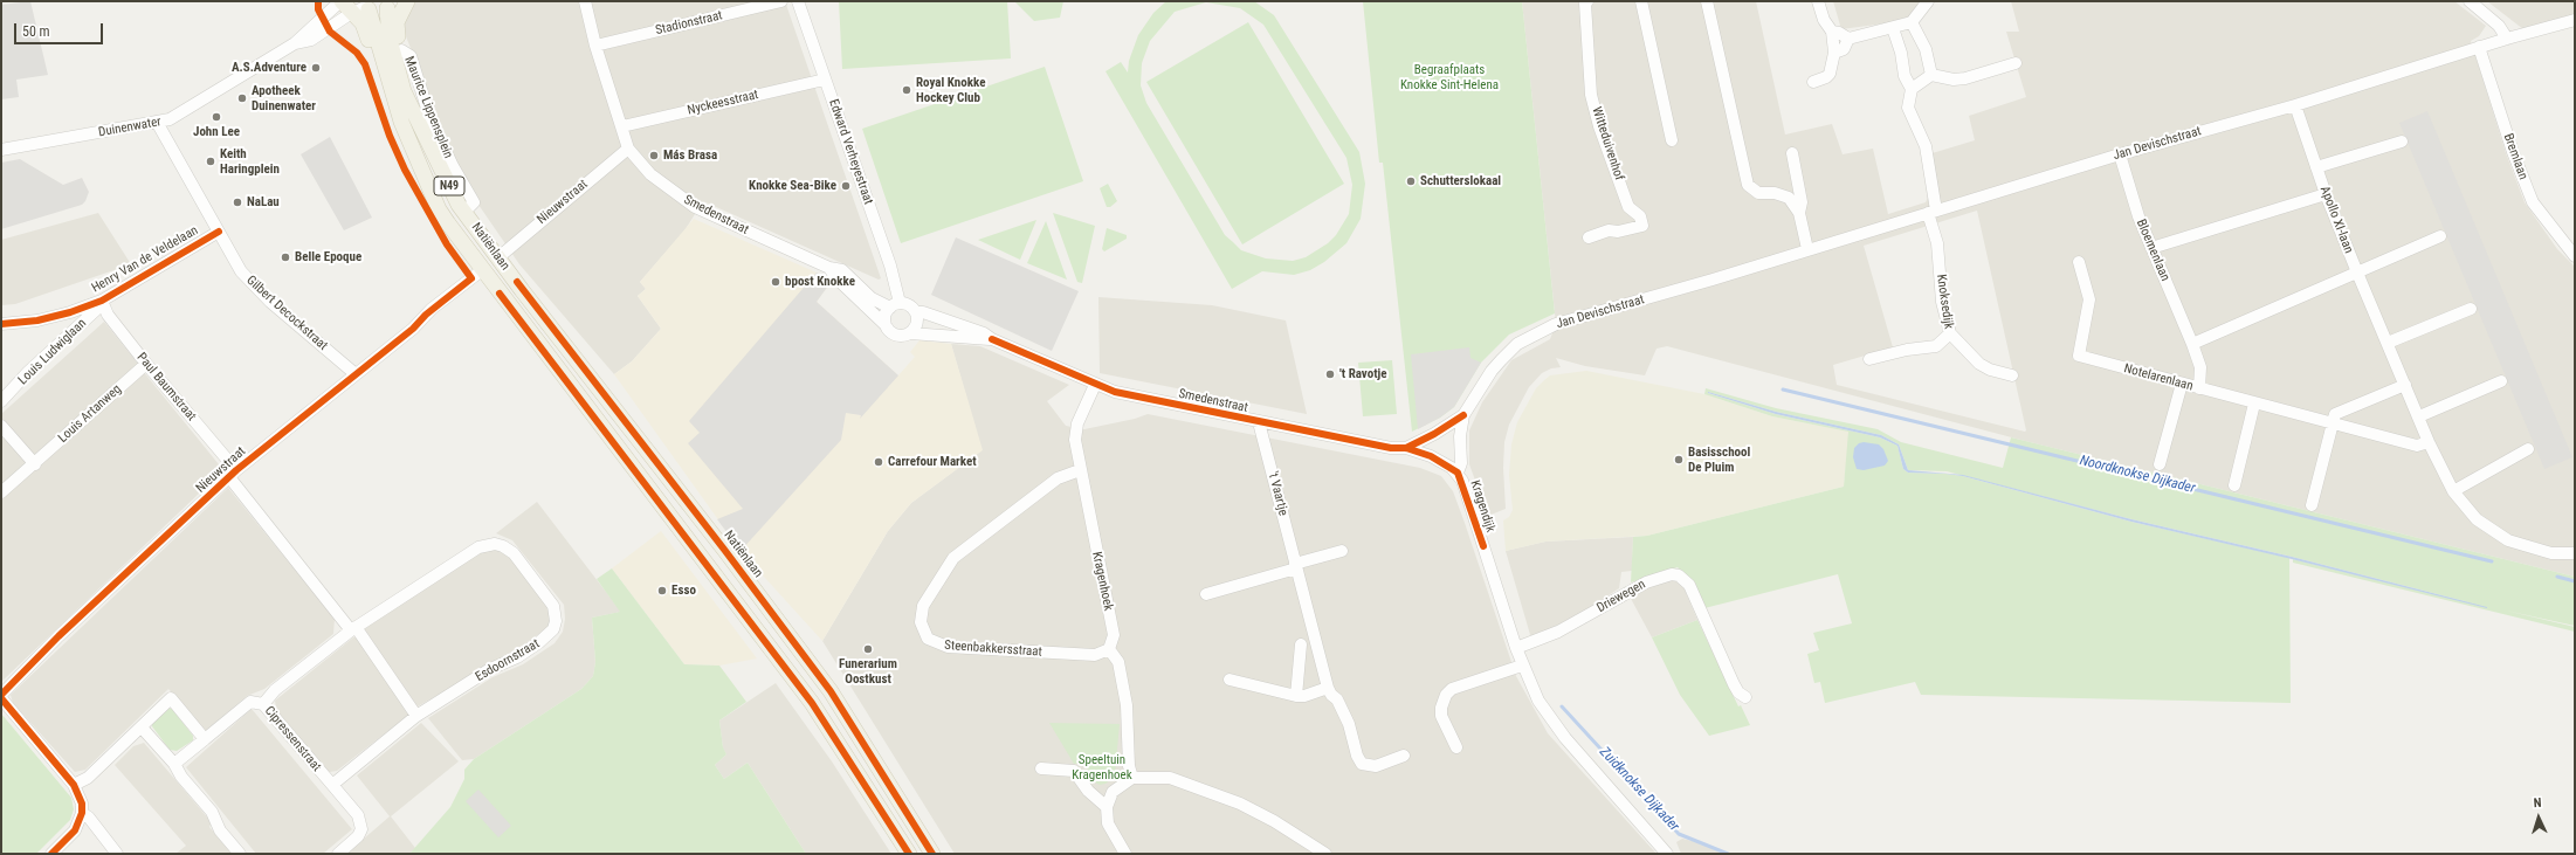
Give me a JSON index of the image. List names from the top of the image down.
{
  "streets": {
    "main road": ["Maurice Lippensplein", "N49", "Natiënlaan"],
    "street": [
      "Stadionstraat",
      "Nyckeesstraat",
      "Duinenwater",
      "Witteduivenhof",
      "Jan Devischstraat",
      "Edward Verheyestraat",
      "Bremlaan",
      "Nieuwstraat",
      "Smedenstraat",
      "Apollo XI-laan",
      "Bloemenlaan",
      "Henry Van de Veldelaan",
      "Knoksedijk",
      "Gilbert Decockstraat",
      "Louis Ludwiglaan",
      "Notelarenlaan",
      "Paul Baumstraat",
      "Louis Artanweg",
      "'t Vaartje",
      "Kragendijk",
      "Kragenhoek",
      "Driewegen",
      "Steenbakkersstraat",
      "Esdoornstraat",
      "Cipressenstraat"
    ]
  },
  "crossings": [
    ["Stadionstraat", "Smedenstraat"],
    ["Nyckeesstraat", "Edward Verheyestraat"],
    ["Nyckeesstraat", "Smedenstraat"],
    ["Maurice Lippensplein", "Natiënlaan"],
    ["Duinenwater", "Natiënlaan"],
    ["Duinenwater", "Gilbert Decockstraat"],
    ["Jan Devischstraat", "Bremlaan"],
    ["Jan Devischstraat", "Smedenstraat"],
    ["Jan Devischstraat", "Apollo XI-laan"],
    ["Jan Devischstraat", "Bloemenlaan"],
    ["Jan Devischstraat", "Knoksedijk"],
    ["Jan Devischstraat", "Kragendijk"],
    ["Edward Verheyestraat", "Smedenstraat"],
    ["Nieuwstraat", "Smedenstraat"],
    ["Nieuwstraat", "Natiënlaan"],
    ["Nieuwstraat", "Gilbert Decockstraat"],
    ["Nieuwstraat", "Paul Baumstraat"],
    ["Smedenstraat", "'t Vaartje"],
    ["Smedenstraat", "Kragendijk"],
    ["Smedenstraat", "Kragenhoek"],
    ["Apollo XI-laan", "Notelarenlaan"],
    ["Bloemenlaan", "Notelarenlaan"],
    ["Henry Van de Veldelaan", "Gilbert Decockstraat"],
    ["Henry Van de Veldelaan", "Louis Ludwiglaan"],
    ["Henry Van de Veldelaan", "Paul Baumstraat"],
    ["Louis Ludwiglaan", "Paul Baumstraat"],
    ["Paul Baumstraat", "Louis Artanweg"],
    ["Kragendijk", "Driewegen"],
    ["Kragenhoek", "Steenbakkersstraat"],
    ["Esdoornstraat", "Cipressenstraat"]
  ],
  "water": ["Noordknokse Dijkader", "Zuidknokse Dijkader"],
  "parks": ["Begraafplaats Knokke Sint-Helena", "Speeltuin Kragenhoek"],
  "places": [
    "A.S.Adventure",
    "Royal Knokke Hockey Club",
    "Apotheek Duinenwater",
    "John Lee",
    "Más Brasa",
    "Keith Haringplein",
    "Schutterslokaal",
    "Knokke Sea-Bike",
    "NaLau",
    "Belle Epoque",
    "bpost Knokke",
    "'t Ravotje",
    "Basisschool De Pluim",
    "Carrefour Market",
    "Esso",
    "Funerarium Oostkust"
  ],
  "scale_bar": "50 m",
  "north": "top"
}
